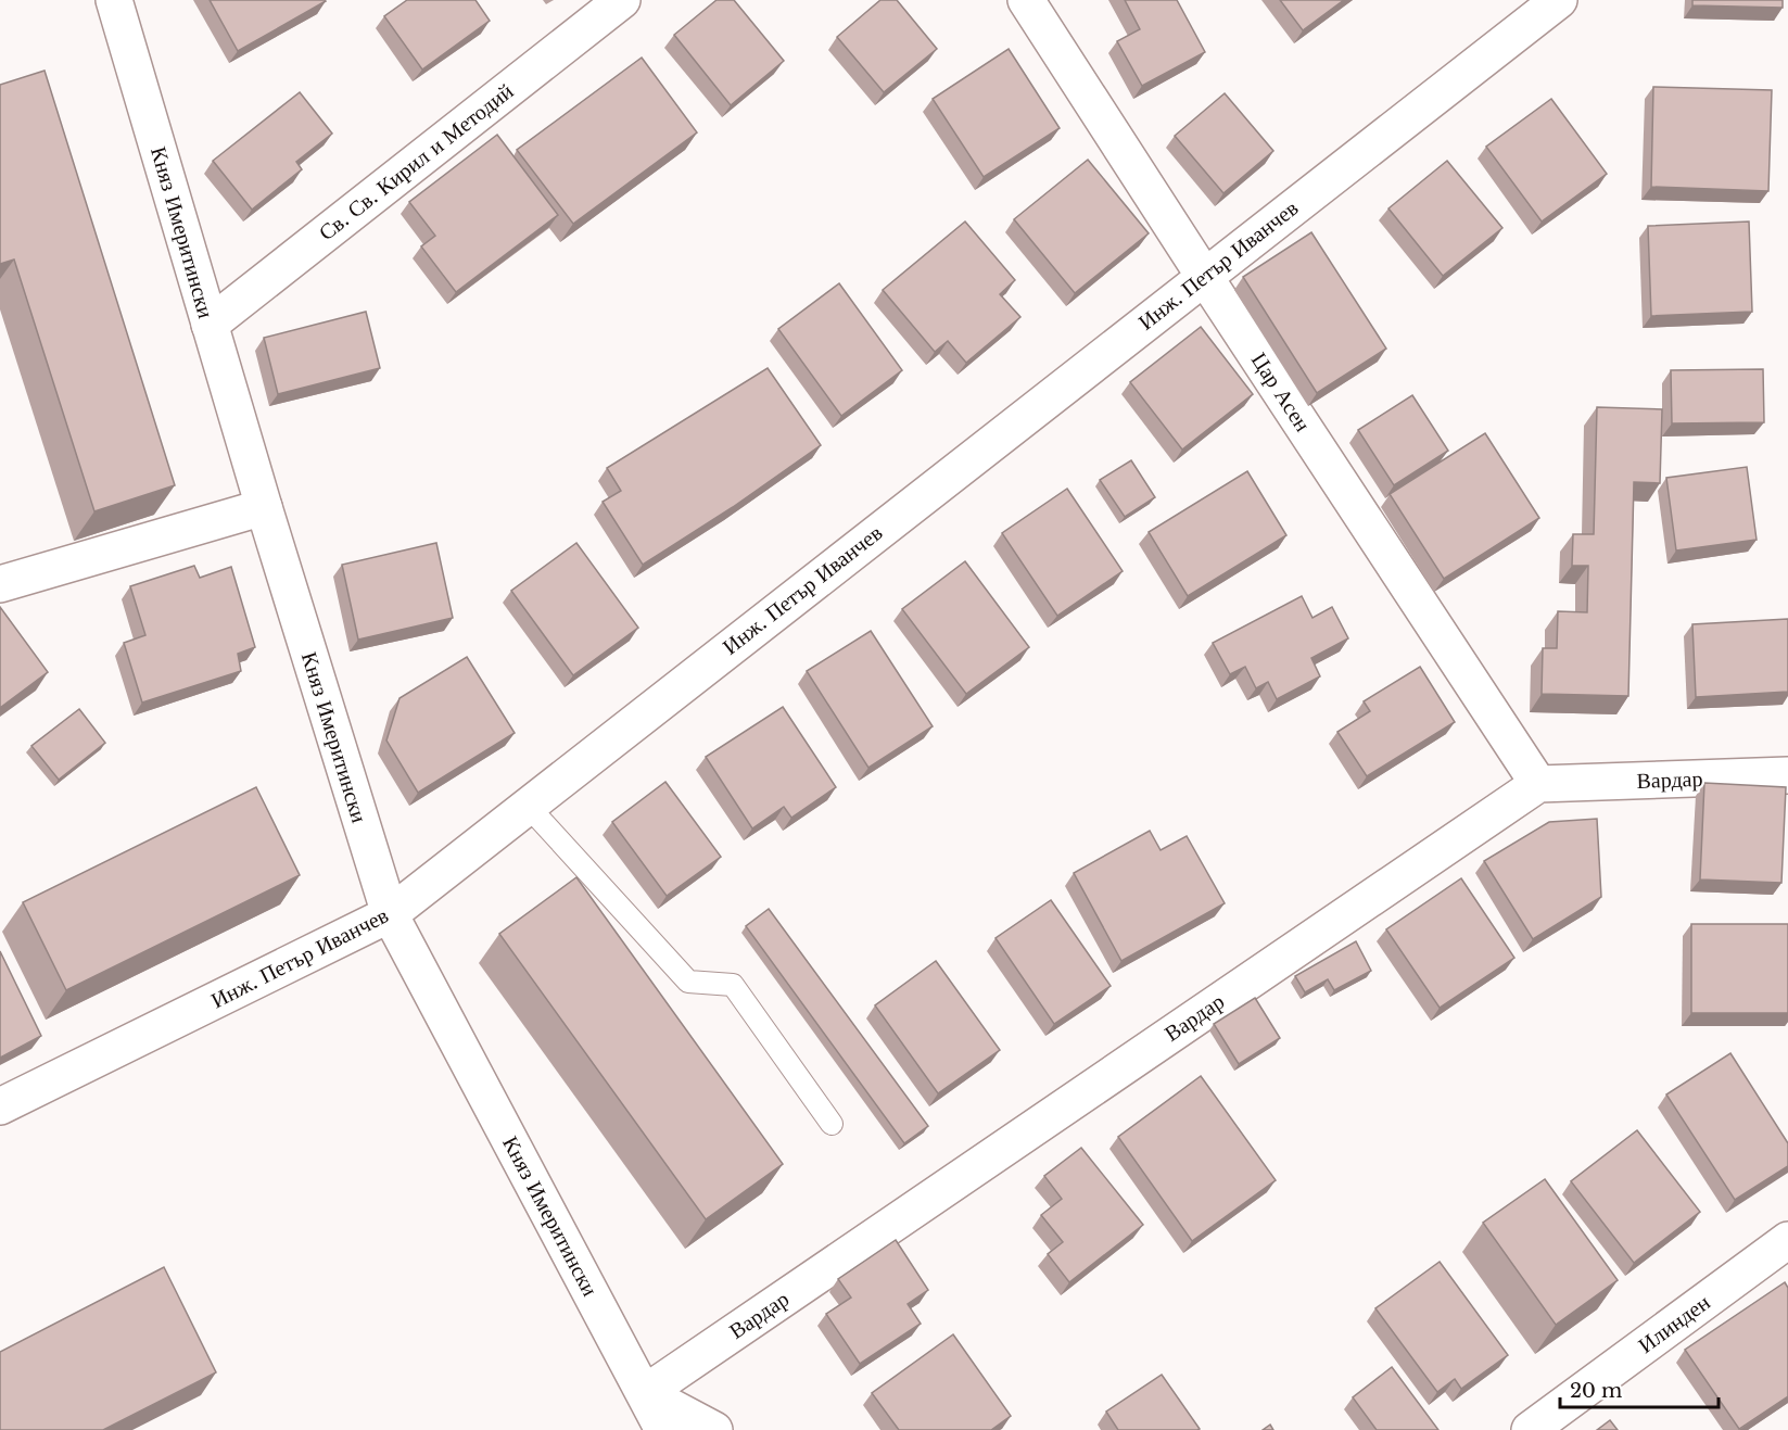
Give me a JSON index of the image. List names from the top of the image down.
{
  "streets": {
    "street": [
      "Св. Св. Кирил и Методий",
      "Княз Имеритински",
      "Инж. Петър Иванчев",
      "Цар Асен",
      "Вардар",
      "Илинден"
    ]
  },
  "crossings": [
    ["Св. Св. Кирил и Методий", "Княз Имеритински"],
    ["Княз Имеритински", "Инж. Петър Иванчев"],
    ["Княз Имеритински", "Вардар"],
    ["Инж. Петър Иванчев", "Цар Асен"],
    ["Цар Асен", "Вардар"]
  ],
  "scale_bar": "20 m"
}
